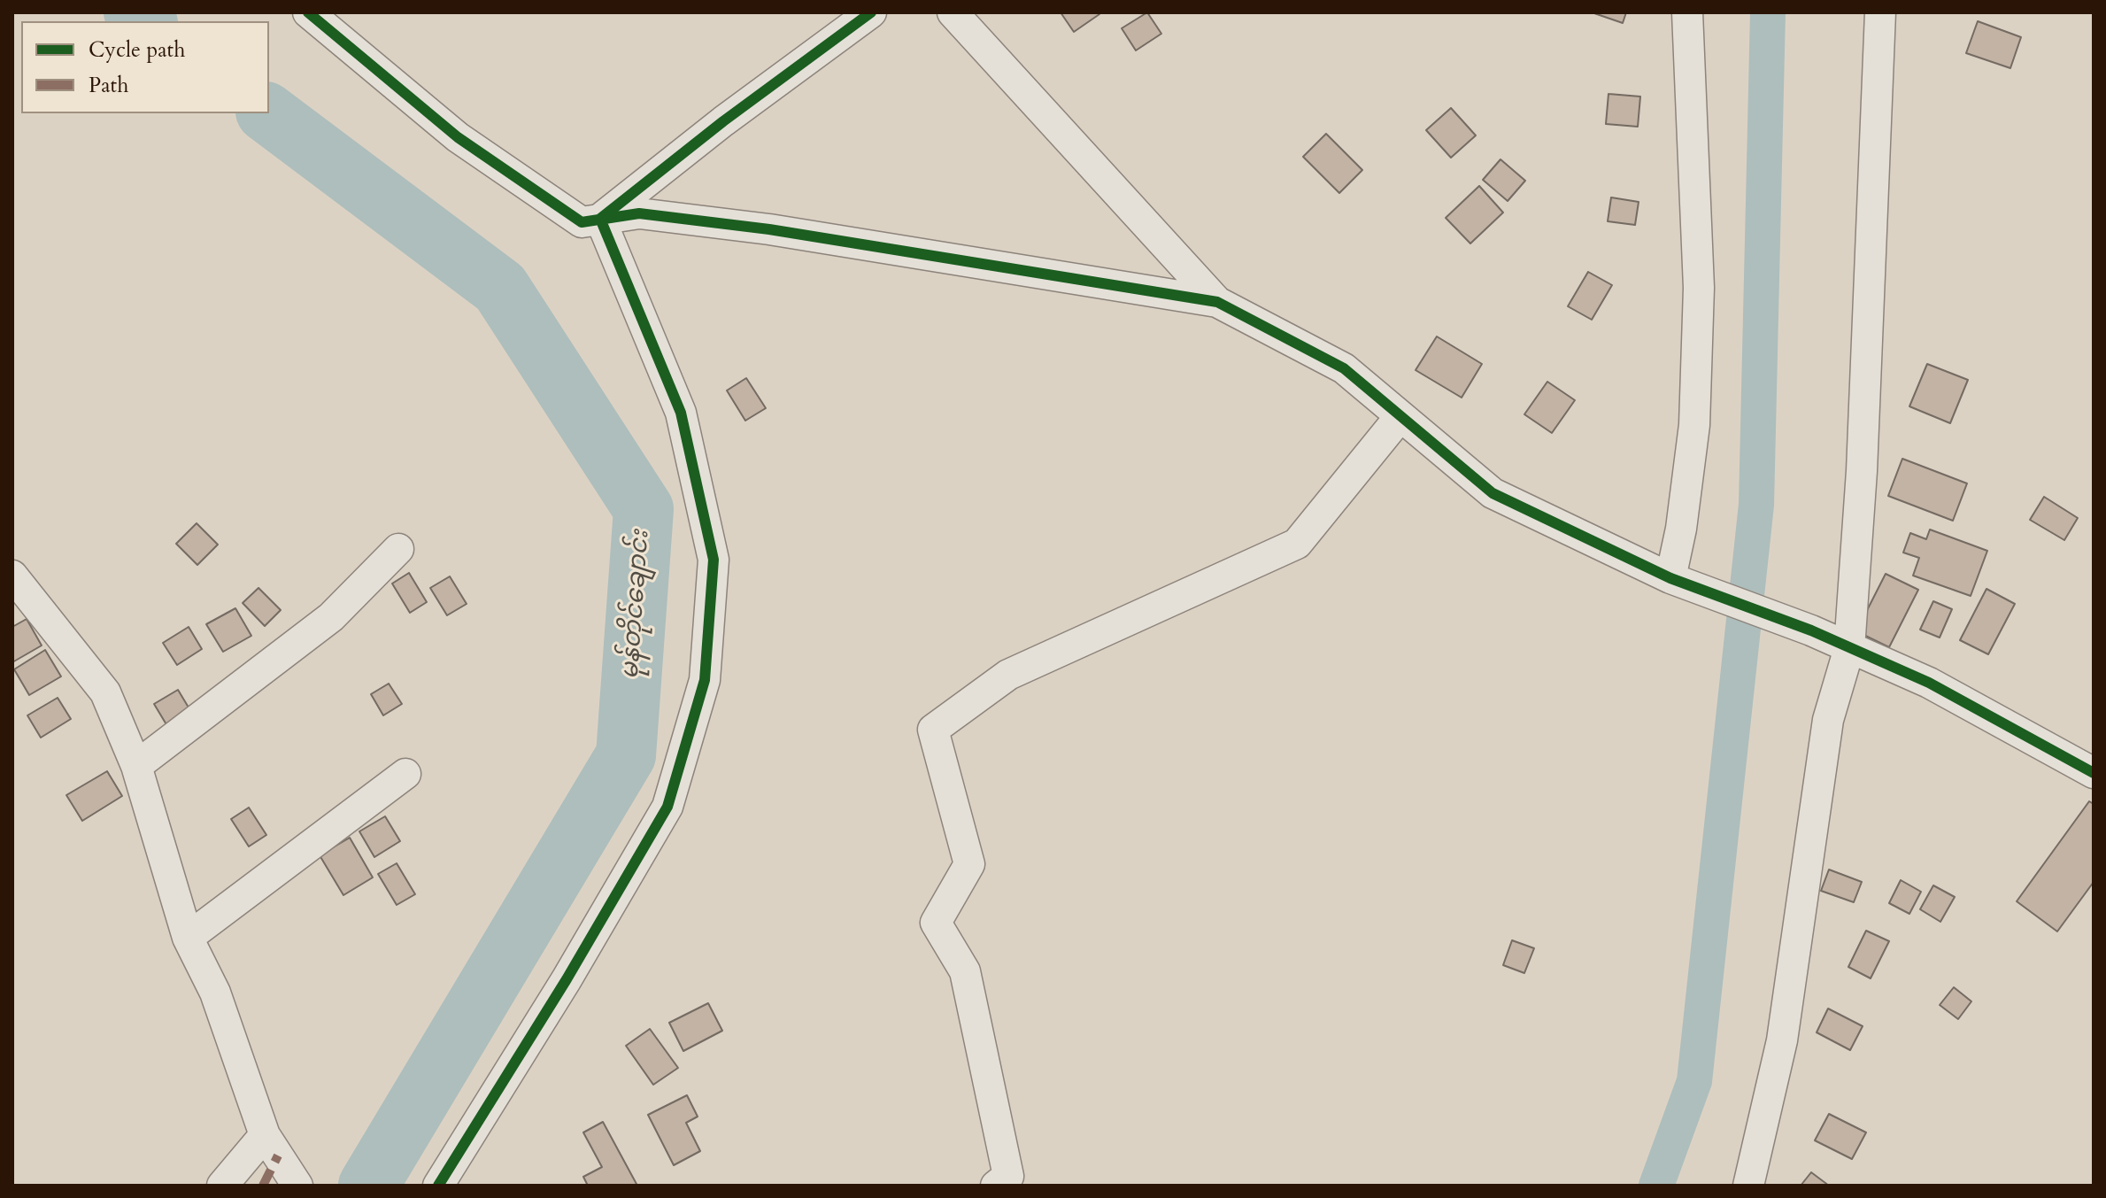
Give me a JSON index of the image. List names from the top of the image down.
{
  "water": ["မုန်တိုင်ချောင်း"],
  "legend": ["Cycle path", "Path"]
}
